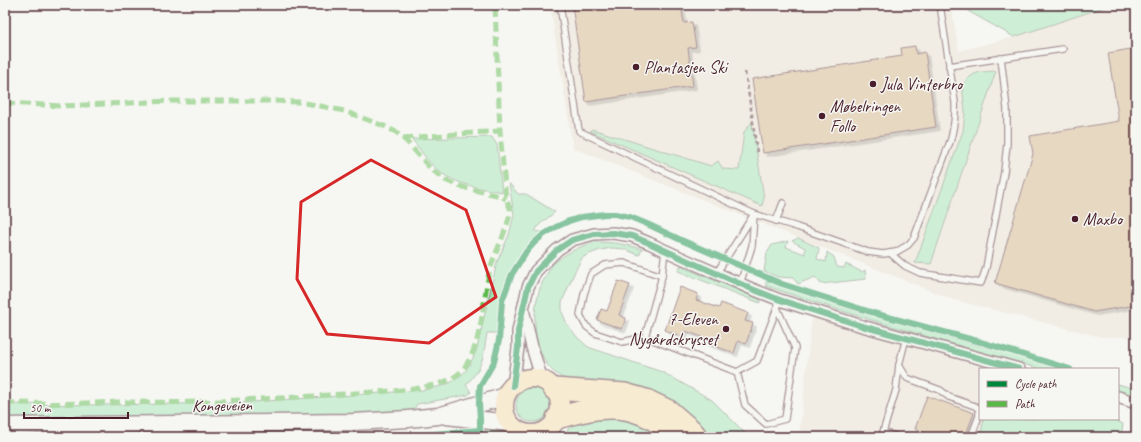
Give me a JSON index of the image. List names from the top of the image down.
{
  "streets": {
    "main road": ["Kongeveien"]
  },
  "places": [
    "Plantasjen Ski",
    "Jula Vinterbro",
    "Møbelringen Follo",
    "Maxbo",
    "7-Eleven Nygårdskrysset"
  ],
  "legend": ["Cycle path", "Path"],
  "scale_bar": "50 m"
}
